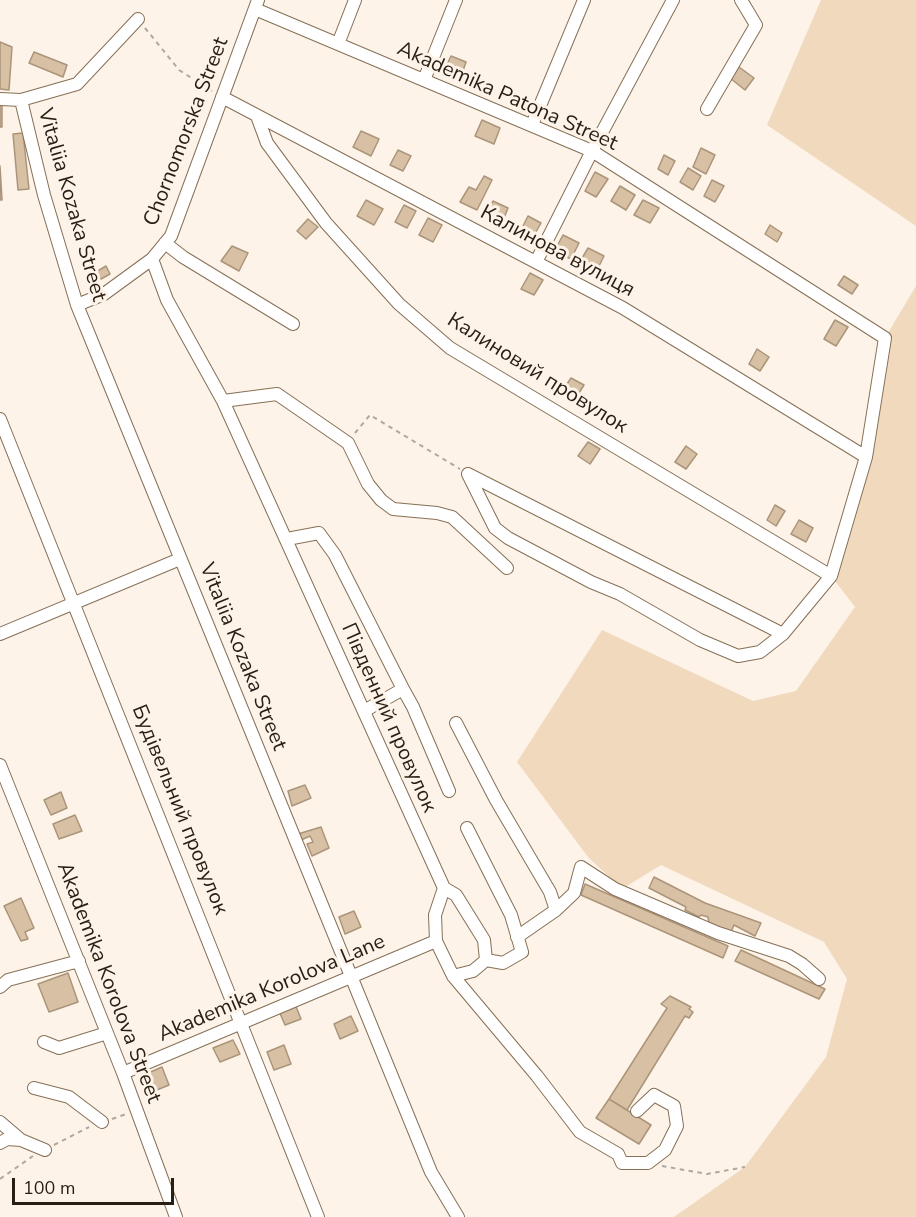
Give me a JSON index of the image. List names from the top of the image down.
{
  "streets": {
    "street": [
      "Akademika Patona Street",
      "Chornomorska Street",
      "Vitaliia Kozaka Street",
      "Калинова вулиця",
      "Калиновий провулок",
      "Південний провулок",
      "Будівельний провулок",
      "Akademika Korolova Street",
      "Akademika Korolova Lane"
    ]
  },
  "crossings": [
    ["Akademika Patona Street", "Chornomorska Street"],
    ["Akademika Patona Street", "Калинова вулиця"],
    ["Chornomorska Street", "Vitaliia Kozaka Street"],
    ["Chornomorska Street", "Калинова вулиця"],
    ["Chornomorska Street", "Південний провулок"],
    ["Vitaliia Kozaka Street", "Akademika Korolova Lane"],
    ["Калинова вулиця", "Калиновий провулок"],
    ["Будівельний провулок", "Akademika Korolova Lane"],
    ["Akademika Korolova Street", "Akademika Korolova Lane"]
  ],
  "scale_bar": "100 m"
}
